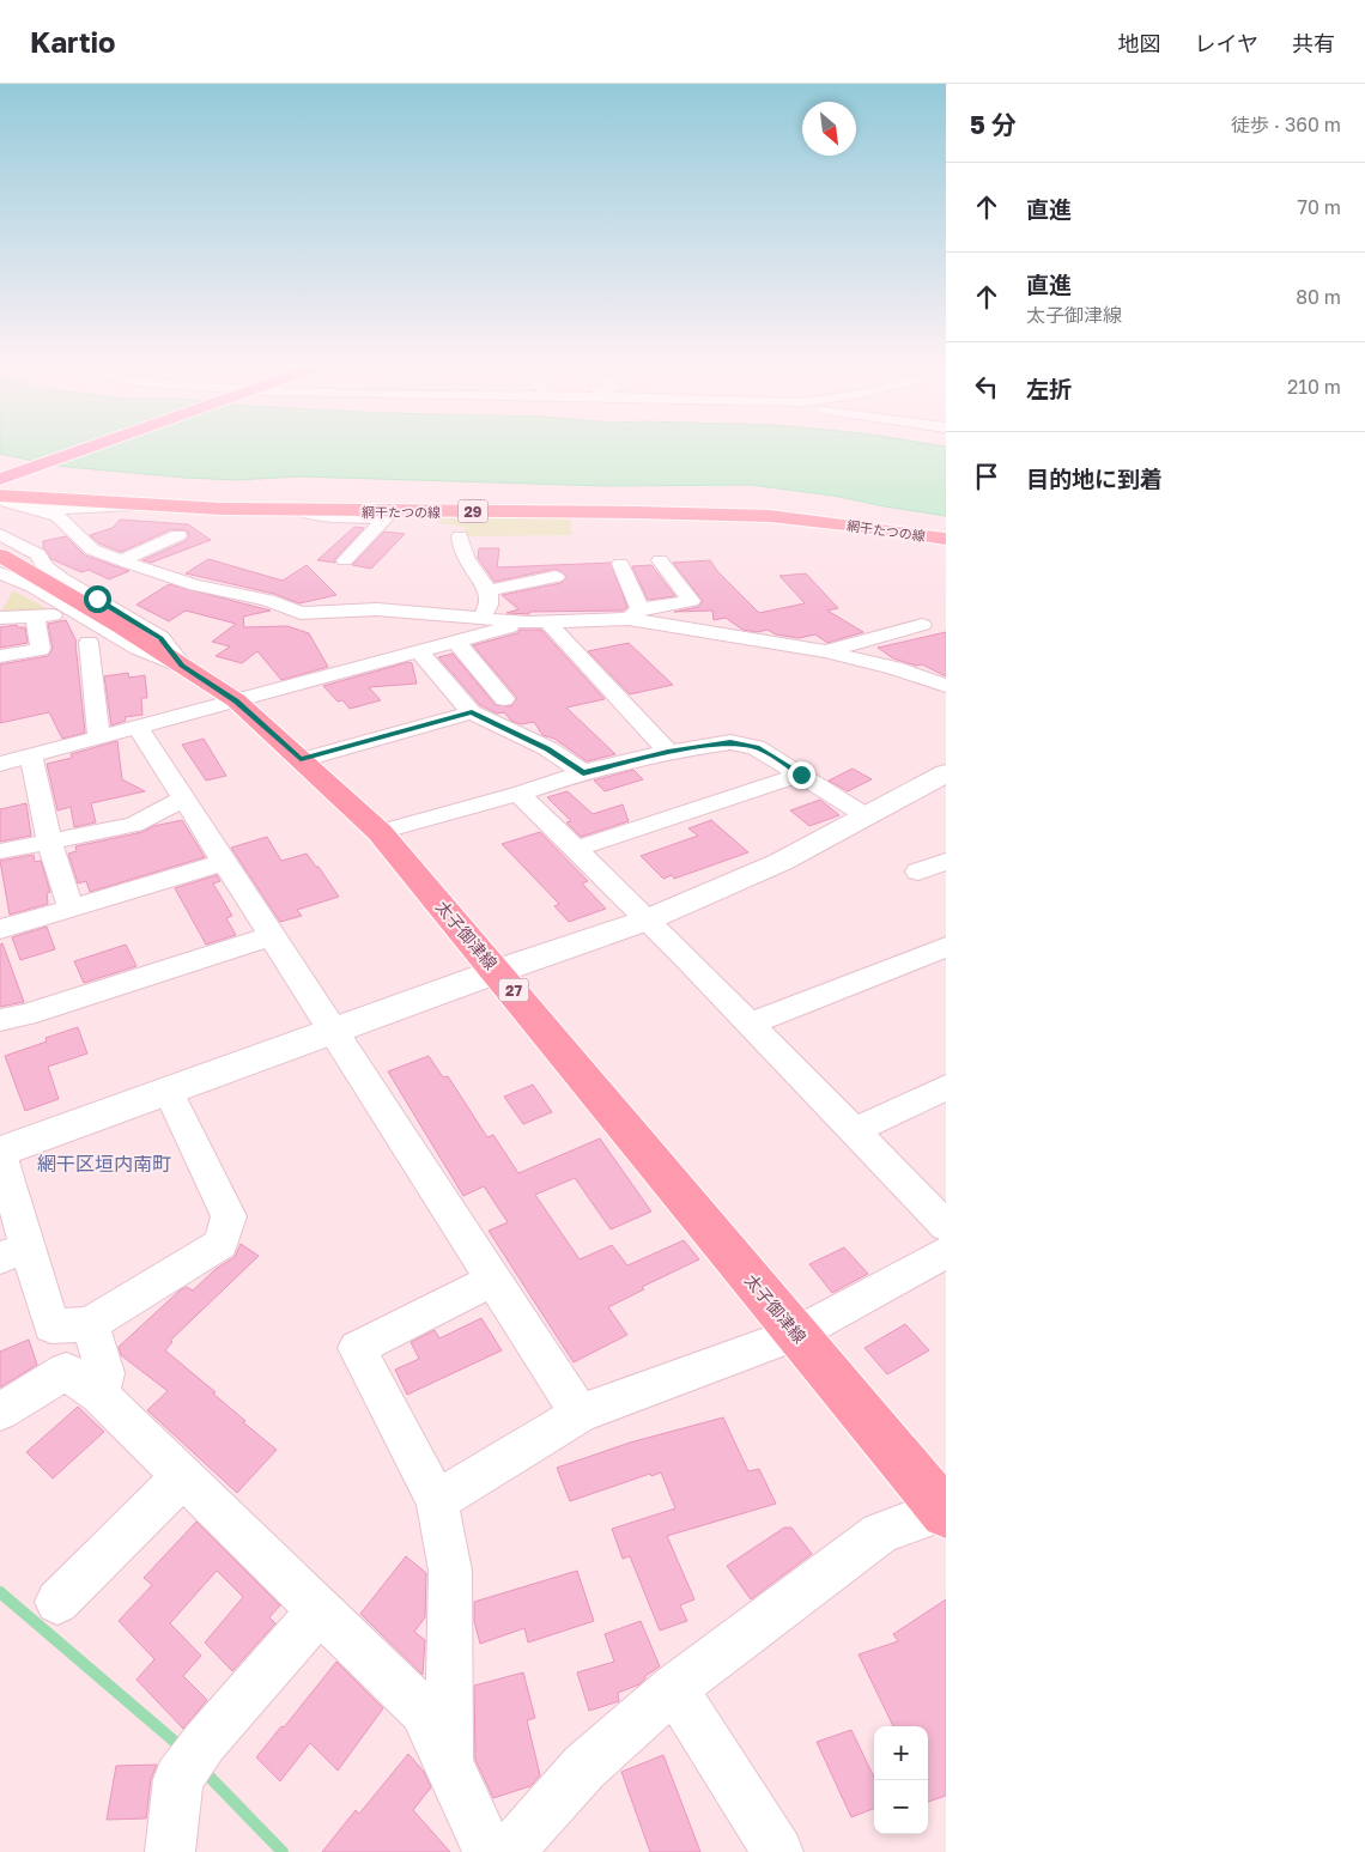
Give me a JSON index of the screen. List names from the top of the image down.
{
  "streets": {
    "main road": [
      "網干たつの線",
      "29",
      "太子御津線",
      "27"
    ]
  },
  "districts": ["網干区垣内南町"],
  "north": "bottom right",
  "page": {
    "header": "Kartio",
    "nav": ["地図", "レイヤ", "共有"],
    "heading": ["5 分", "徒歩 · 360 m"],
    "list": [
      ["直進", "70 m"],
      ["直進", "太子御津線", "80 m"],
      ["左折", "210 m"],
      "目的地に到着"
    ],
    "map_buttons": ["+", "−"]
  }
}
